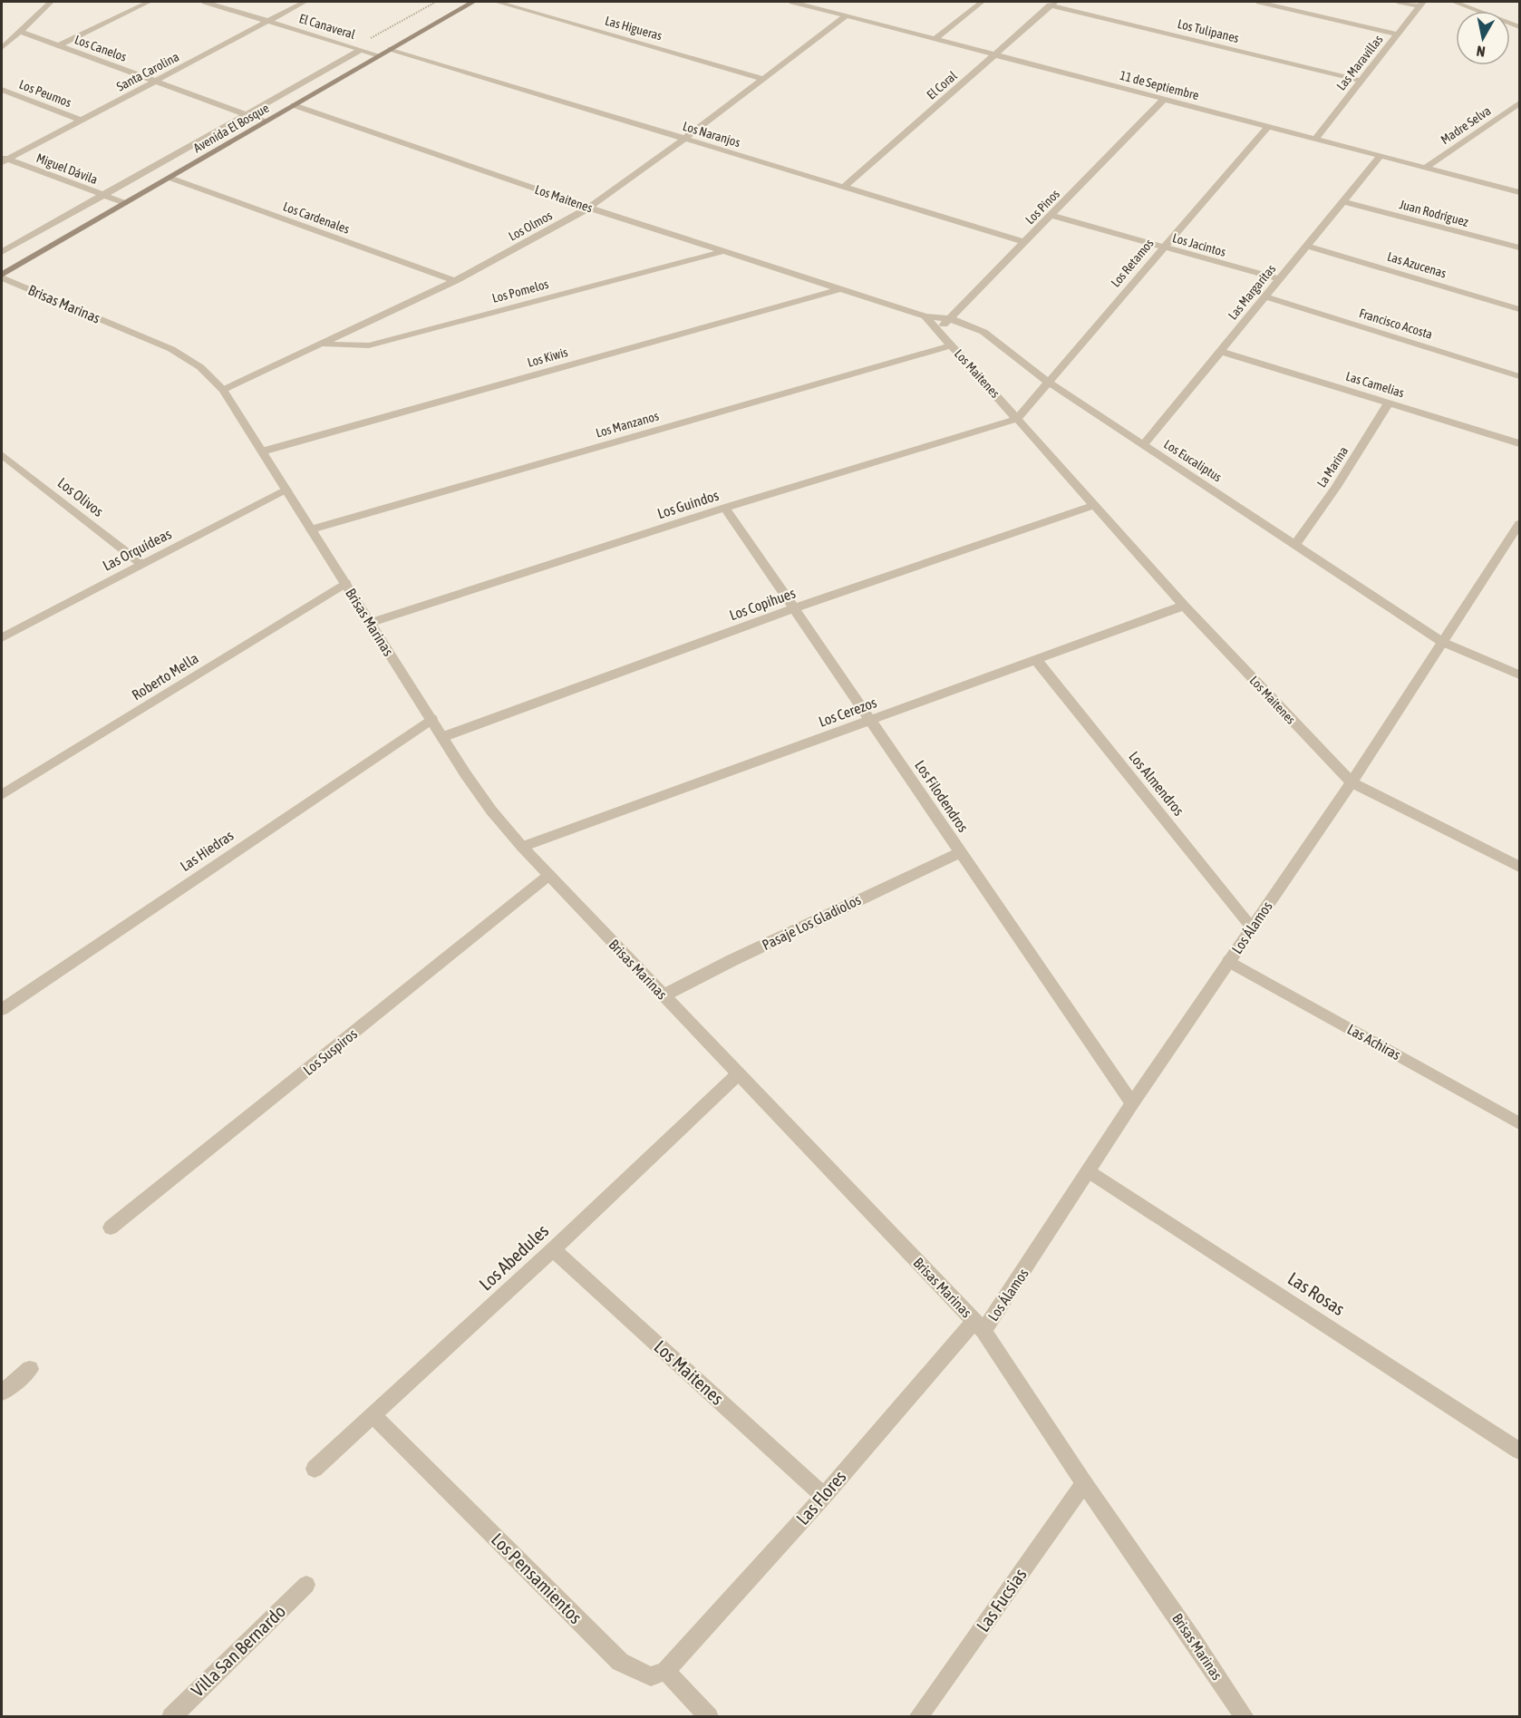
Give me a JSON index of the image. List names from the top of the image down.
{
  "streets": {
    "main road": ["Avenida El Bosque"],
    "street": [
      "El Canaveral",
      "Las Higueras",
      "Los Tulipanes",
      "Los Canelos",
      "Las Maravillas",
      "Santa Carolina",
      "El Coral",
      "11 de Septiembre",
      "Los Peumos",
      "Madre Selva",
      "Los Naranjos",
      "Miguel Dávila",
      "Los Maitenes",
      "Los Pinos",
      "Juan Rodríguez",
      "Los Cardenales",
      "Los Olmos",
      "Los Jacintos",
      "Los Retamos",
      "Las Azucenas",
      "Los Pomelos",
      "Las Margaritas",
      "Brisas Marinas",
      "Francisco Acosta",
      "Los Kiwis",
      "Las Camelias",
      "Los Manzanos",
      "Los Eucaliptus",
      "La Marina",
      "Los Olivos",
      "Los Guindos",
      "Las Orquídeas",
      "Los Copihues",
      "Roberto Mella",
      "Los Cerezos",
      "Los Almendros",
      "Los Filodendros",
      "Las Hiedras",
      "Pasaje Los Gladiolos",
      "Los Álamos",
      "Las Achiras",
      "Los Suspiros",
      "Los Abedules",
      "Las Rosas",
      "Las Flores",
      "Los Pensamientos",
      "Las Fucsias",
      "Villa San Bernardo"
    ]
  },
  "crossings": [
    ["El Canaveral", "Santa Carolina"],
    ["El Canaveral", "Avenida El Bosque"],
    ["Las Higueras", "Los Olmos"],
    ["Los Tulipanes", "Las Maravillas"],
    ["Los Tulipanes", "El Coral"],
    ["Los Canelos", "Santa Carolina"],
    ["Los Canelos", "Avenida El Bosque"],
    ["Las Maravillas", "11 de Septiembre"],
    ["Santa Carolina", "Los Peumos"],
    ["Santa Carolina", "Miguel Dávila"],
    ["El Coral", "11 de Septiembre"],
    ["El Coral", "Los Naranjos"],
    ["11 de Septiembre", "Madre Selva"],
    ["11 de Septiembre", "Los Pinos"],
    ["11 de Septiembre", "Los Olmos"],
    ["11 de Septiembre", "Los Retamos"],
    ["11 de Septiembre", "Las Margaritas"],
    ["Avenida El Bosque", "Los Naranjos"],
    ["Avenida El Bosque", "Miguel Dávila"],
    ["Avenida El Bosque", "Los Maitenes"],
    ["Avenida El Bosque", "Los Cardenales"],
    ["Avenida El Bosque", "Brisas Marinas"],
    ["Los Naranjos", "Los Pinos"],
    ["Los Naranjos", "Los Olmos"],
    ["Los Maitenes", "Los Pinos"],
    ["Los Maitenes", "Los Olmos"],
    ["Los Maitenes", "Los Retamos"],
    ["Los Maitenes", "Los Pomelos"],
    ["Los Maitenes", "Los Kiwis"],
    ["Los Maitenes", "Los Manzanos"],
    ["Los Maitenes", "Los Eucaliptus"],
    ["Los Maitenes", "Los Guindos"],
    ["Los Maitenes", "Los Copihues"],
    ["Los Maitenes", "Los Cerezos"],
    ["Los Maitenes", "Los Álamos"],
    ["Los Maitenes", "Los Abedules"],
    ["Los Maitenes", "Las Flores"],
    ["Los Pinos", "Los Jacintos"],
    ["Los Pinos", "Los Eucaliptus"],
    ["Juan Rodríguez", "Las Margaritas"],
    ["Los Cardenales", "Los Olmos"],
    ["Los Olmos", "Los Pomelos"],
    ["Los Olmos", "Brisas Marinas"],
    ["Los Jacintos", "Los Retamos"],
    ["Los Jacintos", "Las Margaritas"],
    ["Los Retamos", "Los Eucaliptus"],
    ["Los Retamos", "Los Guindos"],
    ["Las Azucenas", "Las Margaritas"],
    ["Las Margaritas", "Francisco Acosta"],
    ["Las Margaritas", "Las Camelias"],
    ["Las Margaritas", "Los Eucaliptus"],
    ["Brisas Marinas", "Los Kiwis"],
    ["Brisas Marinas", "Los Manzanos"],
    ["Brisas Marinas", "Los Guindos"],
    ["Brisas Marinas", "Las Orquídeas"],
    ["Brisas Marinas", "Los Copihues"],
    ["Brisas Marinas", "Roberto Mella"],
    ["Brisas Marinas", "Los Cerezos"],
    ["Brisas Marinas", "Las Hiedras"],
    ["Brisas Marinas", "Pasaje Los Gladiolos"],
    ["Brisas Marinas", "Los Álamos"],
    ["Brisas Marinas", "Los Suspiros"],
    ["Brisas Marinas", "Los Abedules"],
    ["Brisas Marinas", "Las Flores"],
    ["Brisas Marinas", "Las Fucsias"],
    ["Las Camelias", "La Marina"],
    ["Los Eucaliptus", "La Marina"],
    ["Los Eucaliptus", "Los Álamos"],
    ["Los Olivos", "Las Orquídeas"],
    ["Los Guindos", "Los Filodendros"],
    ["Los Copihues", "Los Filodendros"],
    ["Los Cerezos", "Los Almendros"],
    ["Los Cerezos", "Los Filodendros"],
    ["Los Almendros", "Los Álamos"],
    ["Los Filodendros", "Pasaje Los Gladiolos"],
    ["Los Filodendros", "Los Álamos"],
    ["Los Álamos", "Las Achiras"],
    ["Los Álamos", "Las Rosas"],
    ["Los Álamos", "Las Flores"],
    ["Los Abedules", "Los Pensamientos"],
    ["Las Flores", "Los Pensamientos"]
  ],
  "north": "bottom"
}
